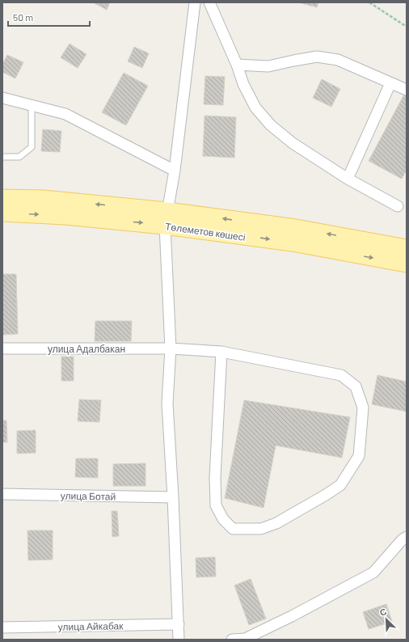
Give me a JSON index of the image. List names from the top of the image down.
{
  "streets": {
    "main road": ["Төлеметов көшесі"],
    "street": ["улица Адалбакан", "улица Ботай", "улица Айкабак"]
  },
  "scale_bar": "50 m",
  "north": "top left"
}
